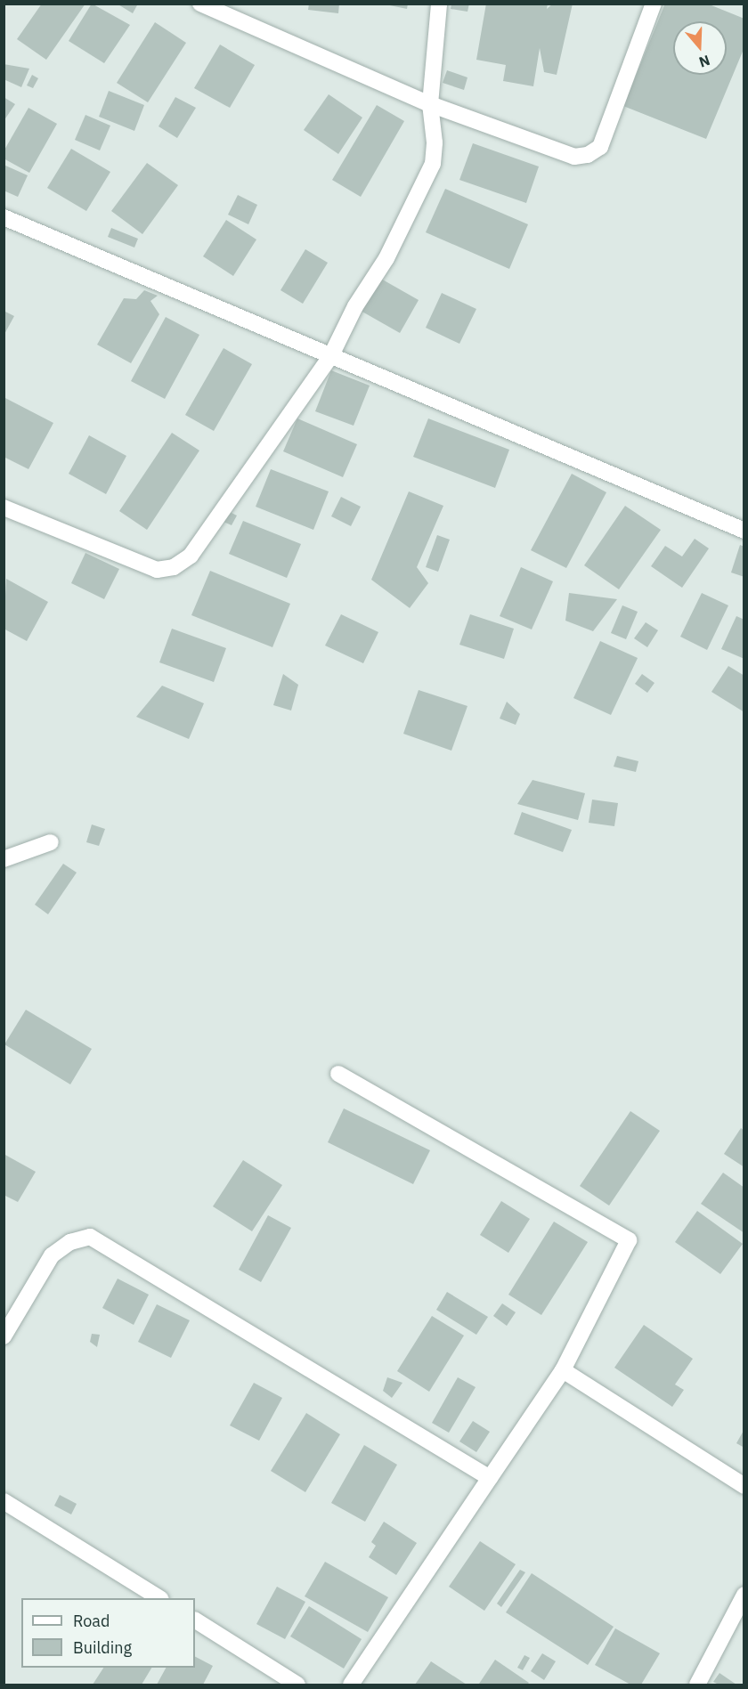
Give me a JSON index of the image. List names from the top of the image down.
{
  "legend": ["Road", "Building"],
  "north": "bottom"
}
